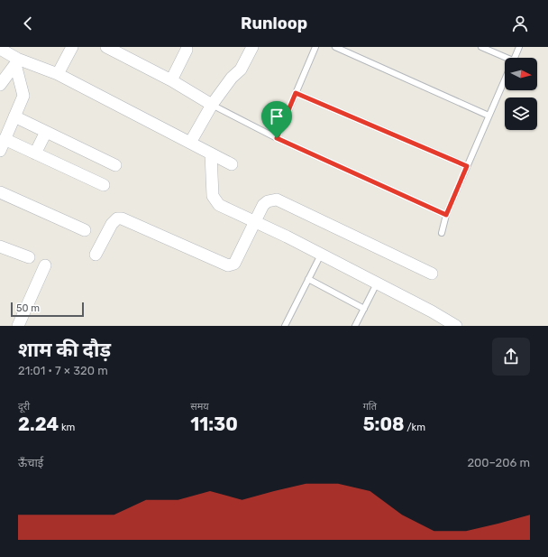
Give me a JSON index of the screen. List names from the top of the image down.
{
  "scale_bar": "50 m",
  "north": "right",
  "page": {
    "header": "Runloop",
    "scale": "50 m",
    "heading": ["शाम की दौड़", "21:01 · 7 × 320 m"],
    "stats": [
      ["दूरी", "2.24 km"],
      ["समय", "11:30"],
      ["गति", "5:08 /km"]
    ],
    "chart": ["ऊँचाई", "200–206 m"]
  }
}
